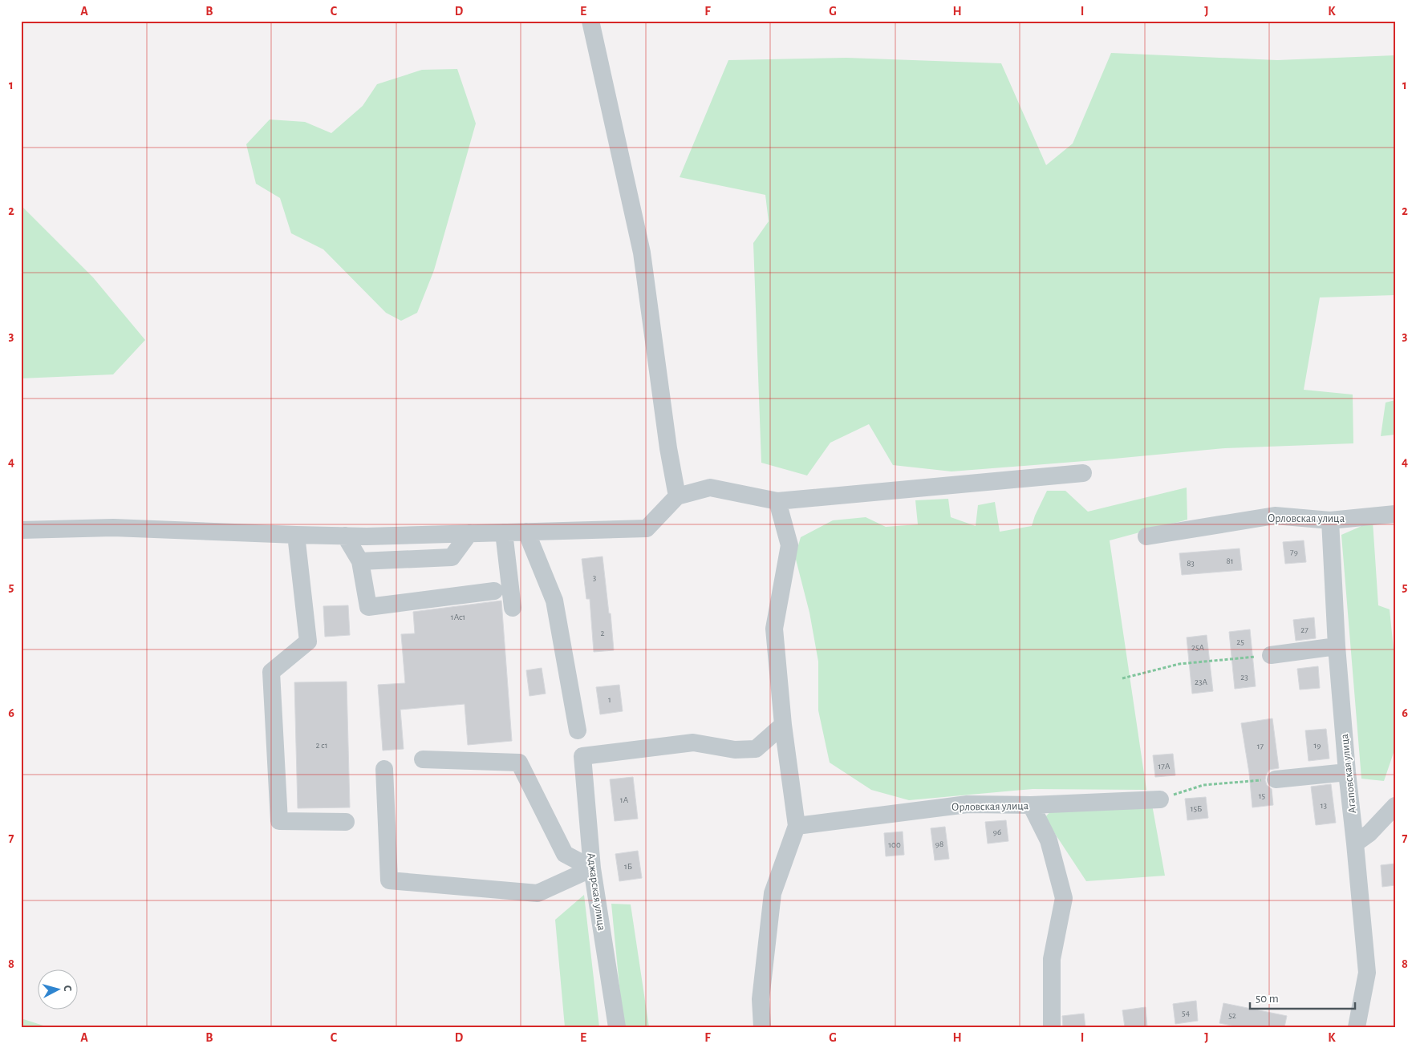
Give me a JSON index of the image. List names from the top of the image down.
{
  "streets": {
    "street": ["Орловская улица", "Агаповская улица", "Аджарская улица"]
  },
  "crossings": [
    ["Орловская улица", "Агаповская улица"]
  ],
  "house_numbers": [
    "79",
    "81",
    "83",
    "3",
    "1Ас1",
    "27",
    "2",
    "25",
    "25А",
    "23",
    "23А",
    "1",
    "2 с1",
    "19",
    "17",
    "17А",
    "15",
    "1А",
    "13",
    "15Б",
    "96",
    "98",
    "100",
    "1Б",
    "54",
    "52"
  ],
  "scale_bar": "50 m",
  "north": "right",
  "grid": {
    "columns": [
      "A",
      "B",
      "C",
      "D",
      "E",
      "F",
      "G",
      "H",
      "I",
      "J",
      "K"
    ],
    "rows": [
      "1",
      "2",
      "3",
      "4",
      "5",
      "6",
      "7",
      "8"
    ]
  }
}
